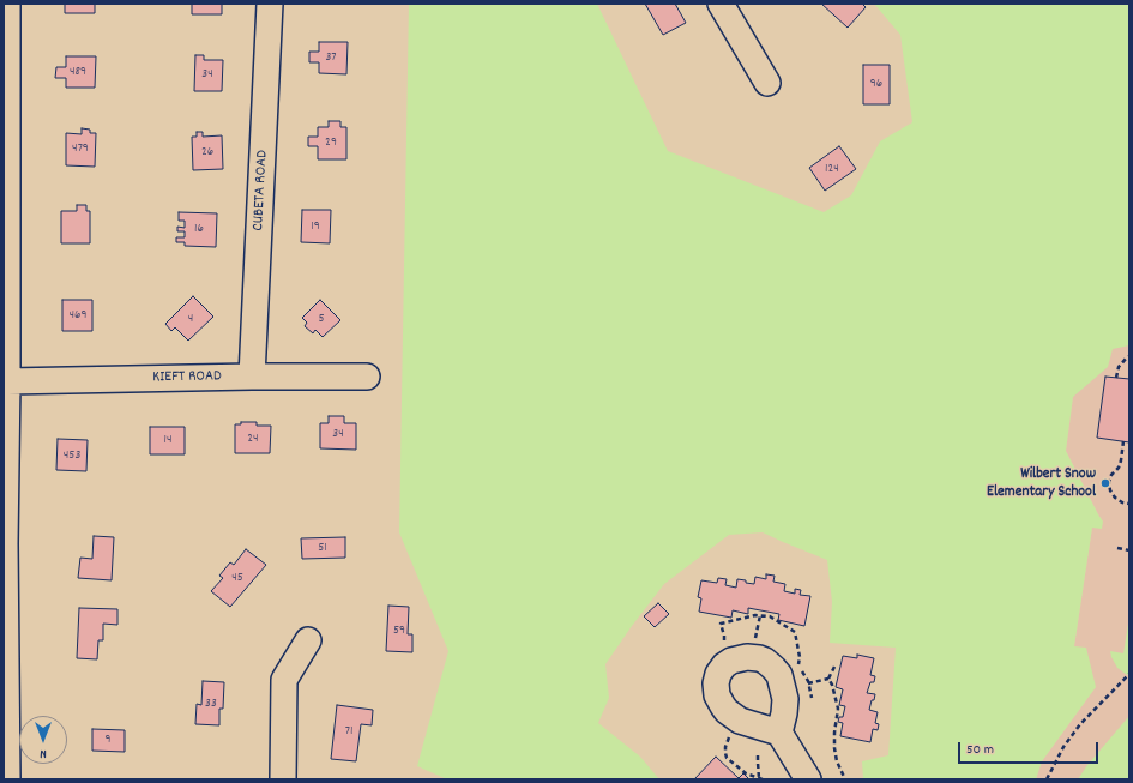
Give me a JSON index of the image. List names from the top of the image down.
{
  "streets": {
    "street": ["CUBETA ROAD", "KIEFT ROAD"]
  },
  "crossings": [
    ["CUBETA ROAD", "KIEFT ROAD"]
  ],
  "places": ["Wilbert Snow Elementary School"],
  "house_numbers": [
    "37",
    "489",
    "34",
    "96",
    "29",
    "479",
    "26",
    "124",
    "19",
    "16",
    "469",
    "4",
    "5",
    "34",
    "24",
    "14",
    "453",
    "51",
    "45",
    "59",
    "33",
    "71",
    "9"
  ],
  "scale_bar": "50 m",
  "north": "bottom"
}
